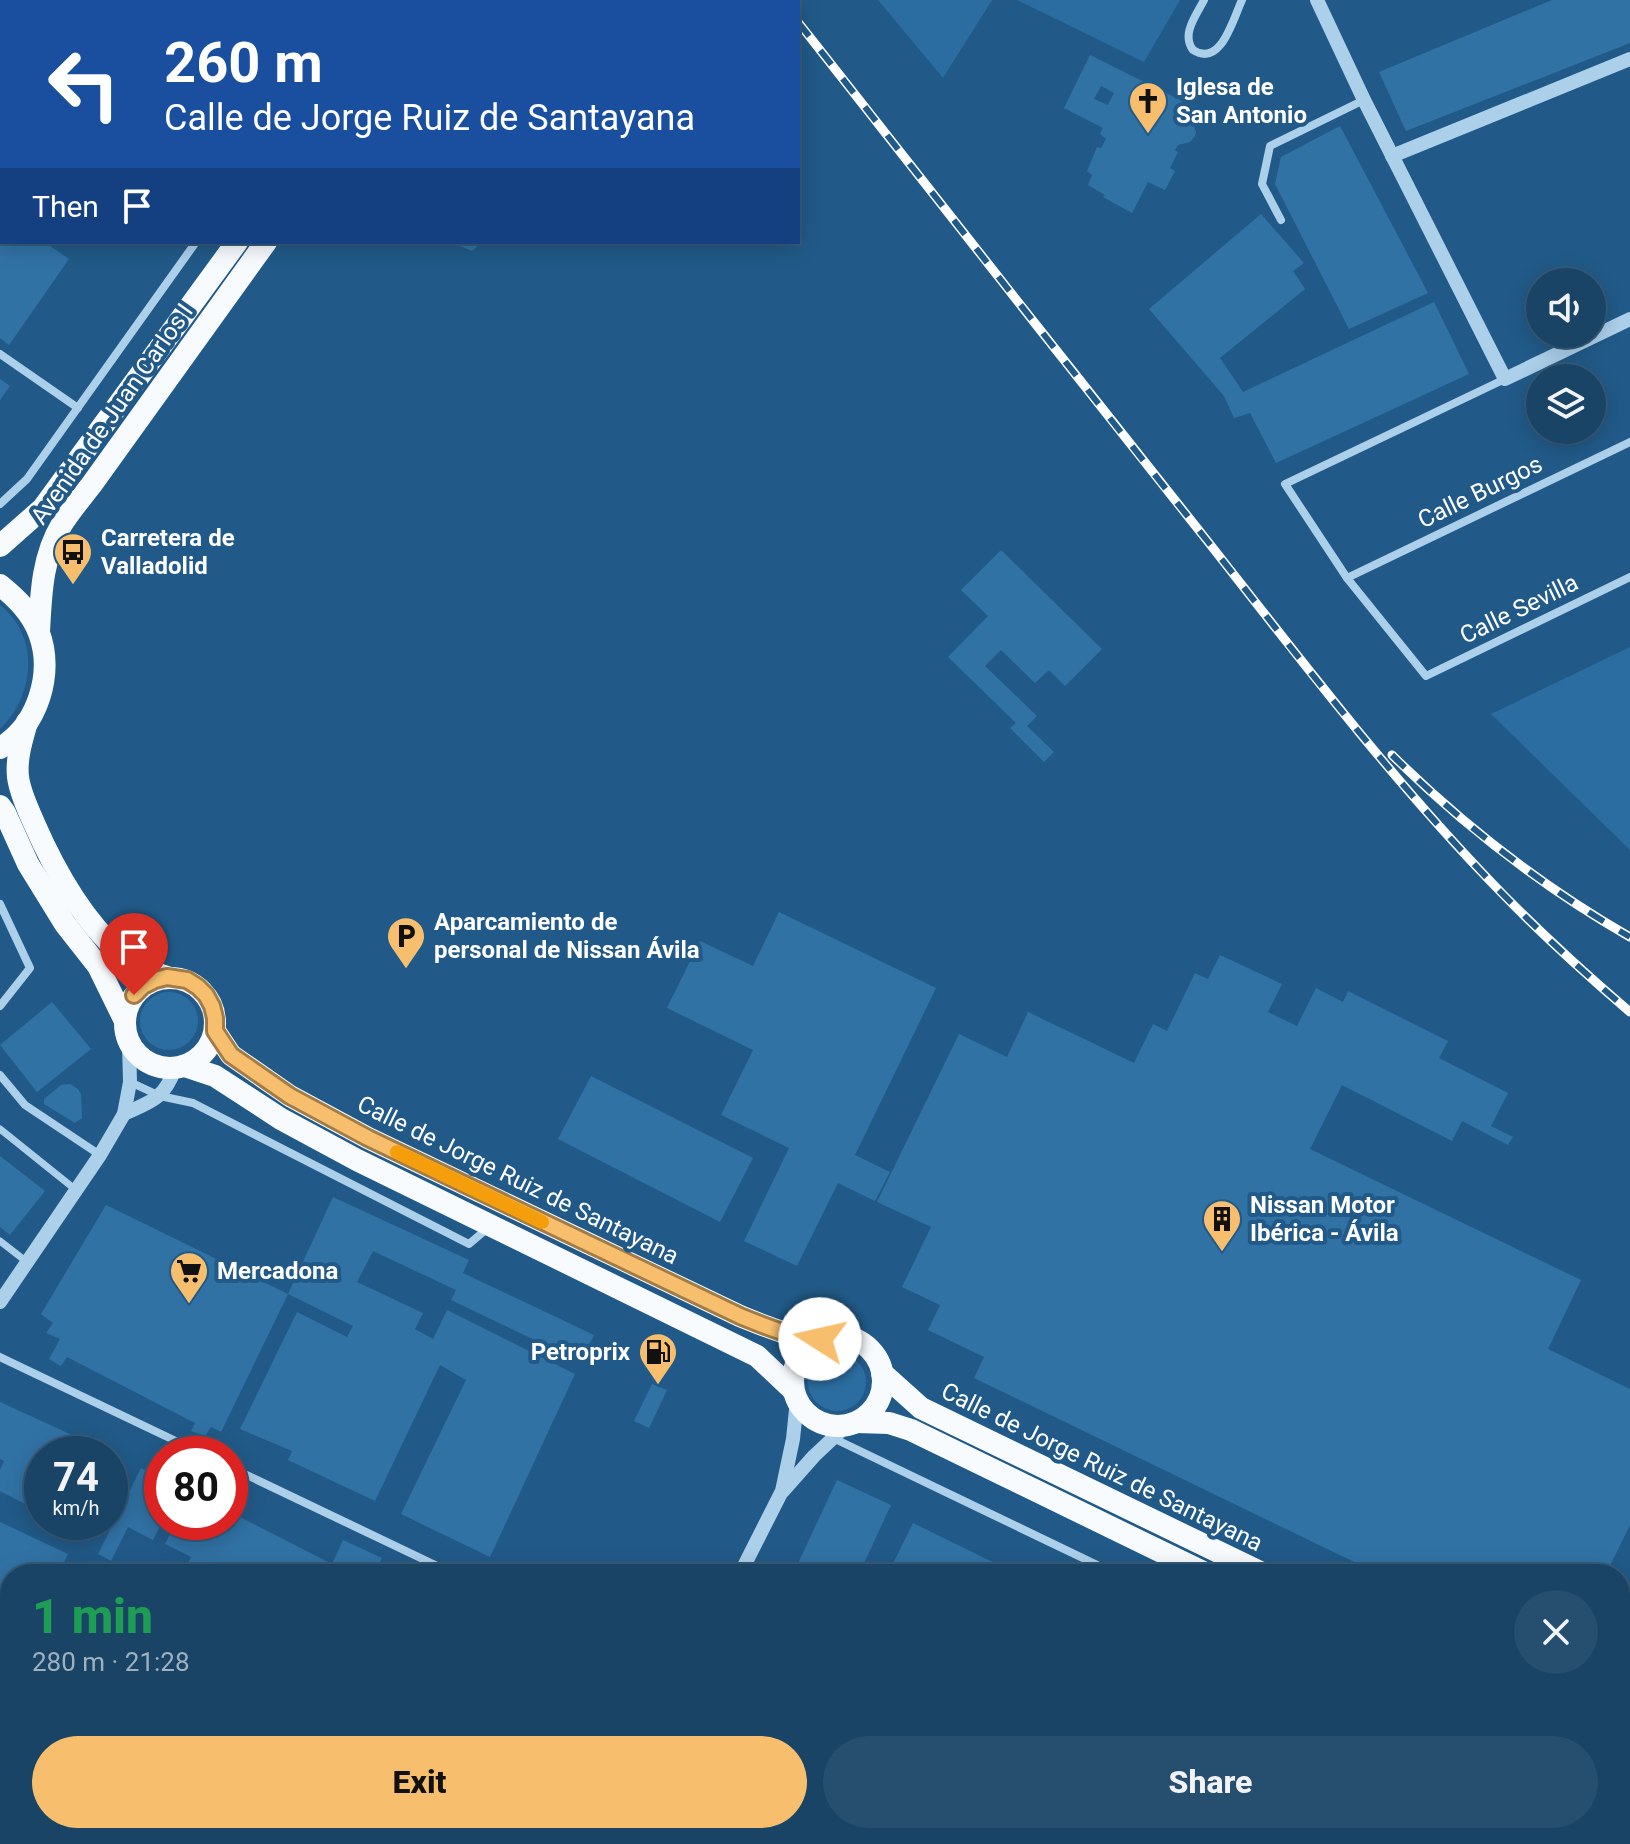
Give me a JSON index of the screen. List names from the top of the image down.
{
  "streets": {
    "highway": ["Avenida de Juan Carlos I", "Calle de Jorge Ruiz de Santayana"],
    "street": ["Calle Burgos", "Calle Sevilla"]
  },
  "crossings": [
    ["Avenida de Juan Carlos I", "Calle de Jorge Ruiz de Santayana"],
    ["Calle Burgos", "Calle Sevilla"]
  ],
  "places": {
    "church": ["Iglesa de San Antonio"],
    "bus stop": ["Carretera de Valladolid"],
    "parking": ["Aparcamiento de personal de Nissan Ávila"],
    "building": ["Nissan Motor Ibérica - Ávila"],
    "supermarket": ["Mercadona"],
    "fuel station": ["Petroprix"]
  },
  "page": {
    "turn": ["260 m", "Calle de Jorge Ruiz de Santayana"],
    "then": "Then",
    "speed": "74 km/h",
    "limit": "80",
    "heading": ["1 min", "280 m · 21:28"],
    "buttons": ["Exit", "Share"]
  }
}
